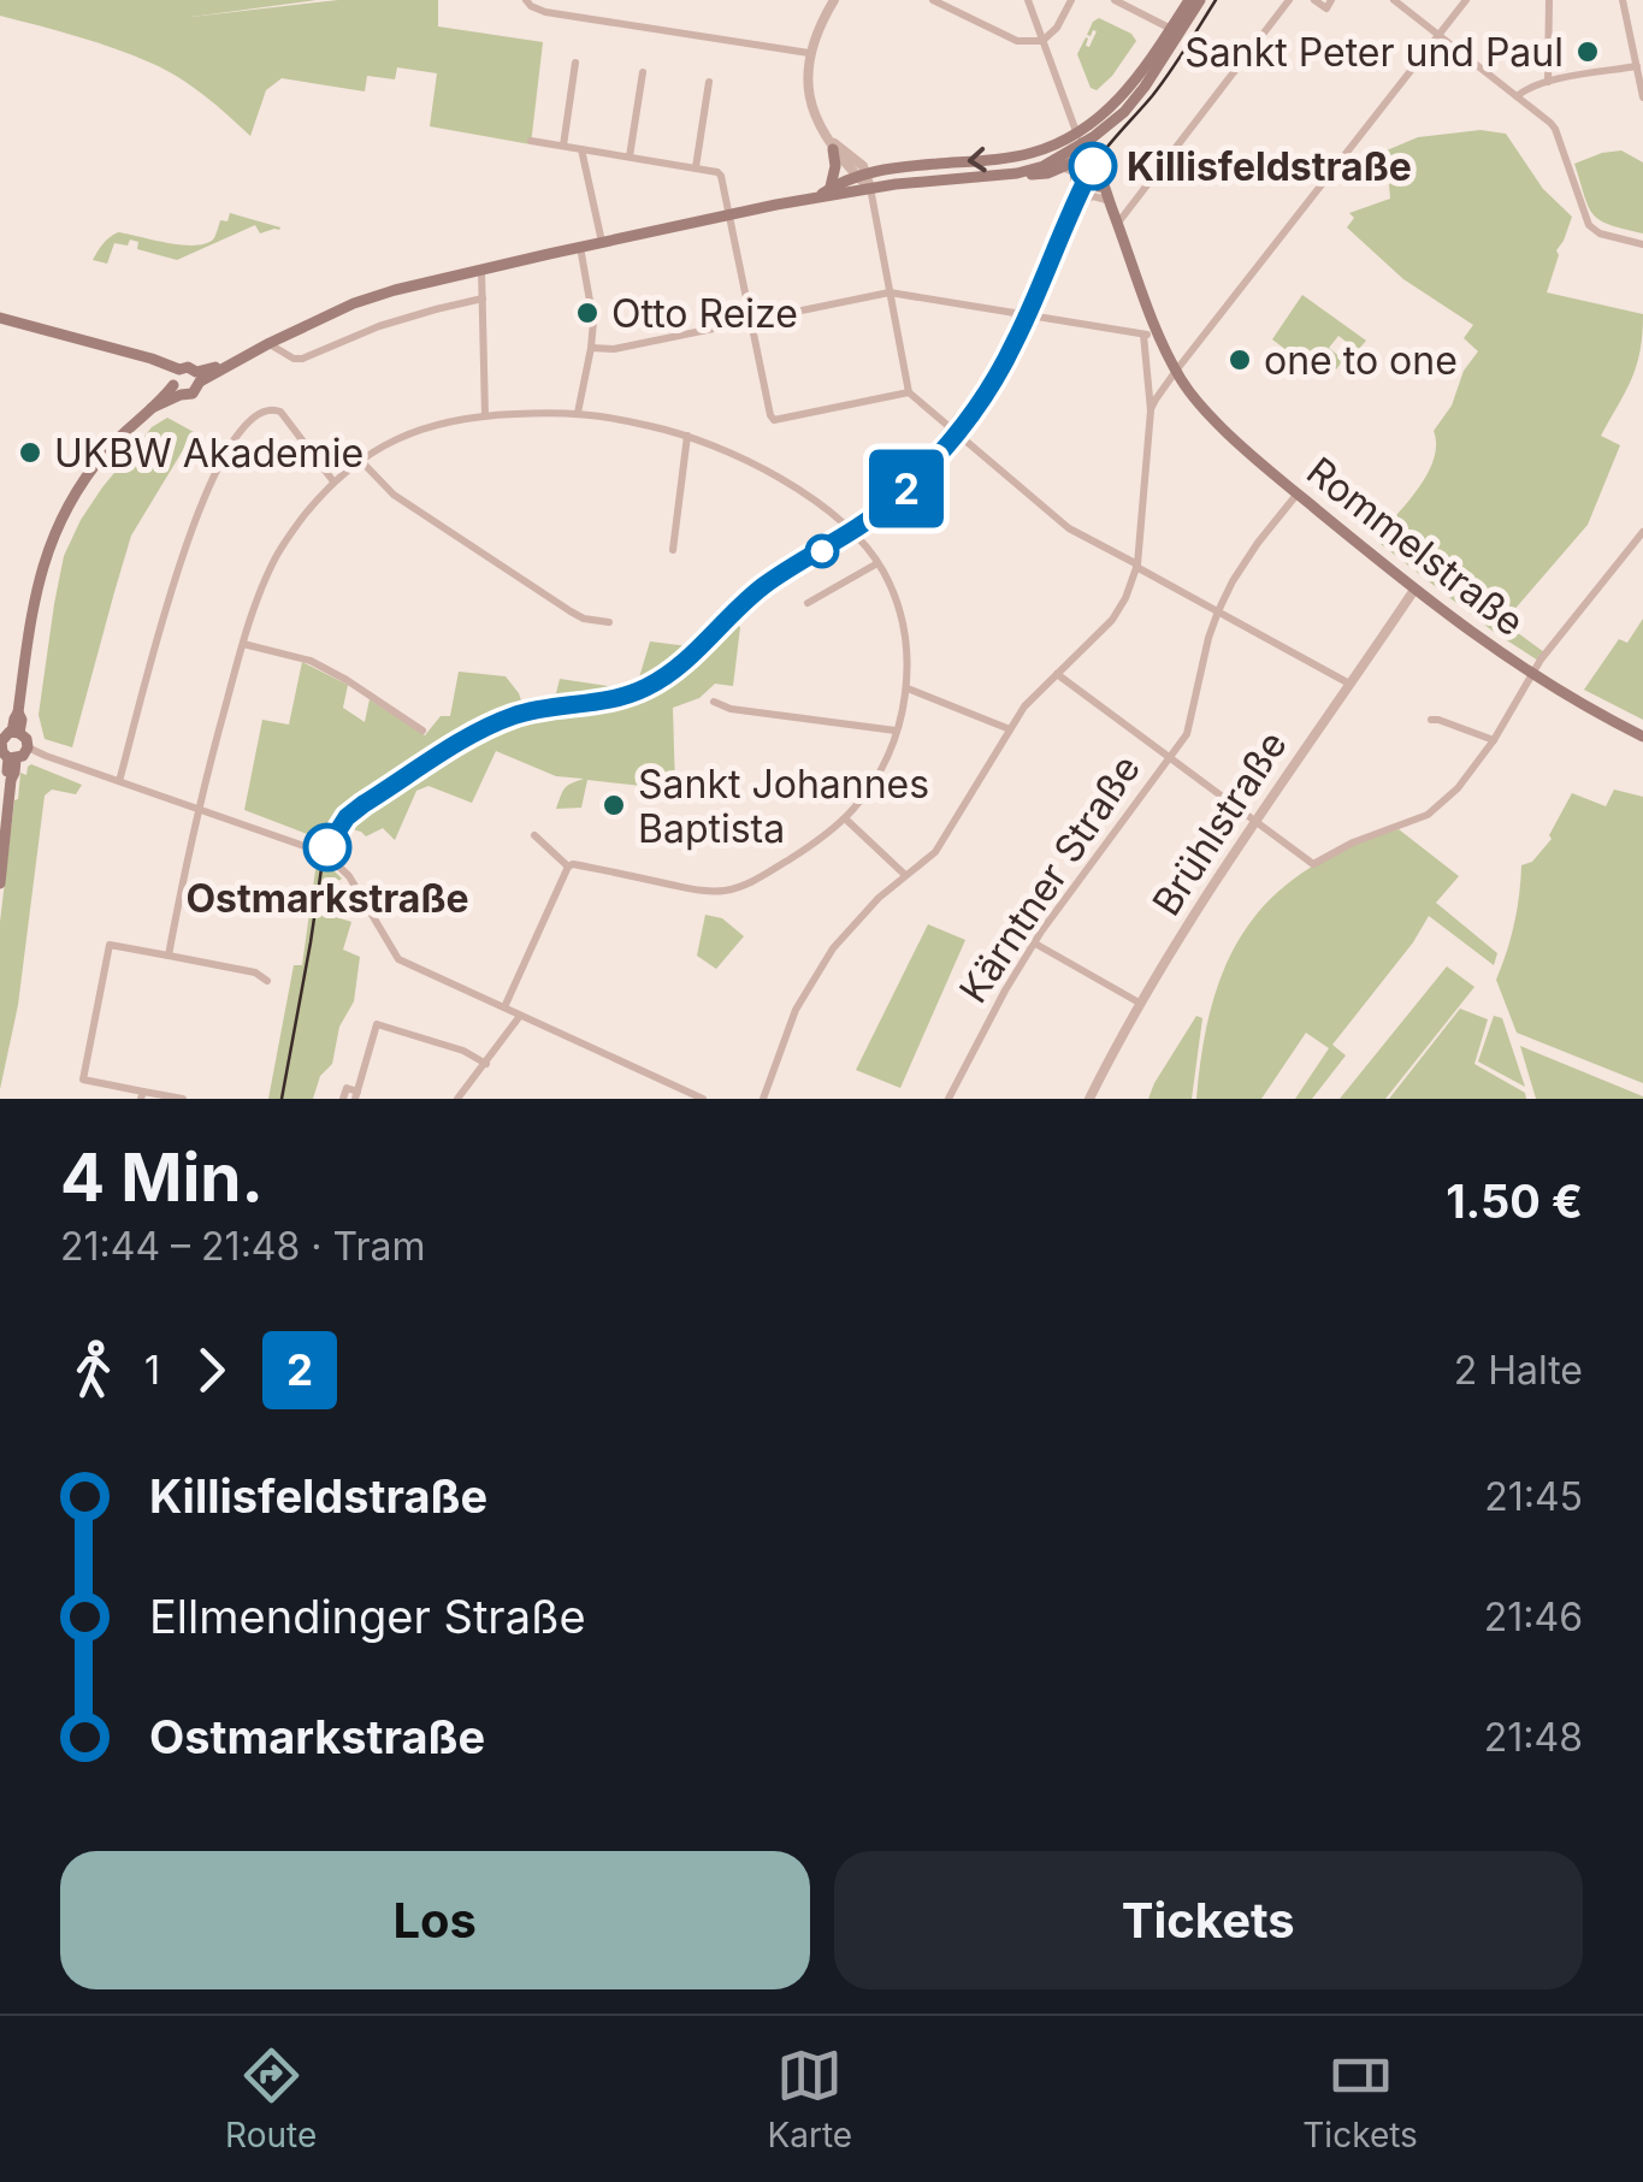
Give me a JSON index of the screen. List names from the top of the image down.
{
  "streets": {
    "main road": ["Rommelstraße"],
    "street": ["Brühlstraße", "Kärntner Straße"]
  },
  "crossings": [
    ["Rommelstraße", "Brühlstraße"],
    ["Rommelstraße", "Kärntner Straße"]
  ],
  "places": [
    "Sankt Peter und Paul",
    "Killisfeldstraße",
    "Otto Reize",
    "one to one",
    "UKBW Akademie",
    "Sankt Johannes Baptista",
    "Ostmarkstraße"
  ],
  "lines": ["tram line 2"],
  "page": {
    "on_map": "2",
    "heading": ["4 Min.", "21:44 – 21:48 · Tram", "1.50 €"],
    "legs": ["1", "2", "2 Halte"],
    "list": [
      {
        "name": "Killisfeldstraße",
        "value": "21:45"
      },
      {
        "name": "Ellmendinger Straße",
        "value": "21:46"
      },
      {
        "name": "Ostmarkstraße",
        "value": "21:48"
      }
    ],
    "buttons": ["Los", "Tickets"],
    "tabs": ["Route", "Karte", "Tickets"]
  }
}
